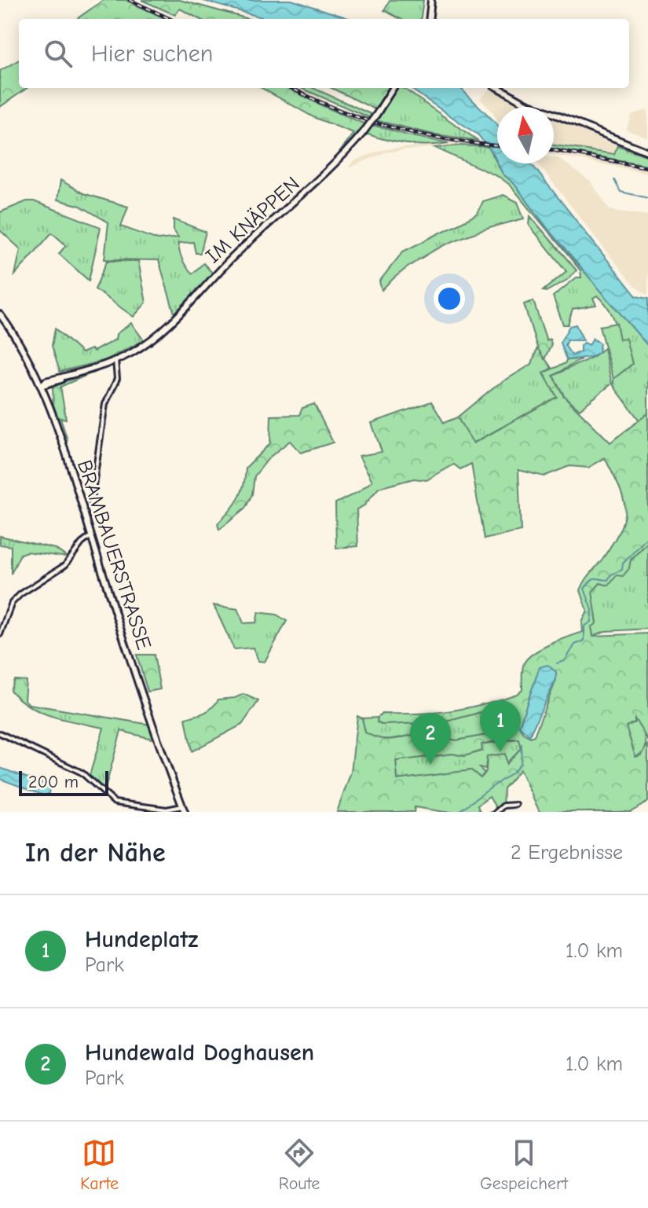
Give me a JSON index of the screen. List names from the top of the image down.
{
  "streets": {
    "street": ["IM KNÄPPEN", "BRAMBAUERSTRASSE"]
  },
  "crossings": [
    ["IM KNÄPPEN", "BRAMBAUERSTRASSE"]
  ],
  "scale_bar": "200 m",
  "north": "top",
  "page": {
    "search": "Hier suchen",
    "pins": ["1", "2"],
    "scale": "200 m",
    "heading": ["In der Nähe", "2 Ergebnisse"],
    "list": [
      {
        "mark": "1",
        "name": "Hundeplatz",
        "note": "Park",
        "value": "1.0 km"
      },
      {
        "mark": "2",
        "name": "Hundewald Doghausen",
        "note": "Park",
        "value": "1.0 km"
      }
    ],
    "nav": ["Karte", "Route", "Gespeichert"]
  }
}
